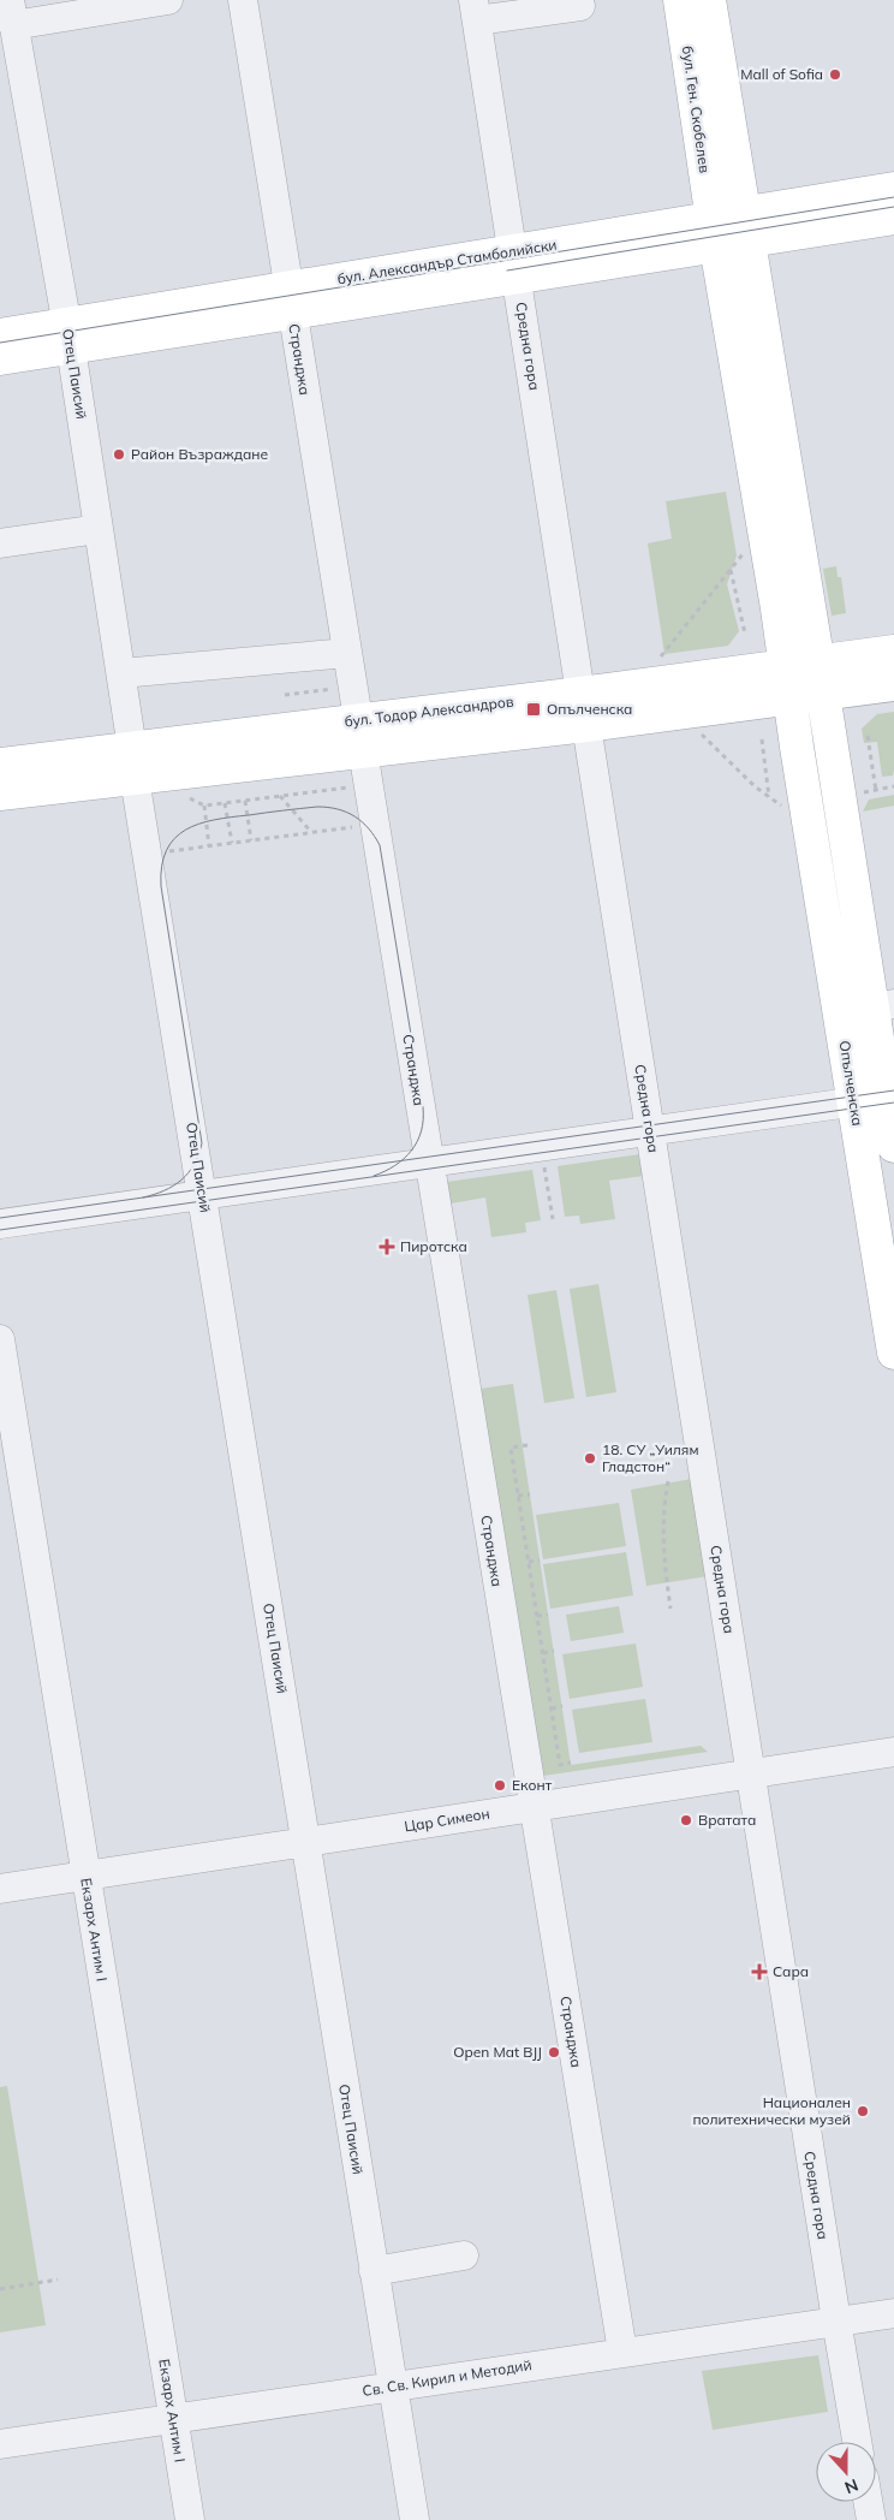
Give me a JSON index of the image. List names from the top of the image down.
{
  "streets": {
    "main road": [
      "бул. Ген. Скобелев",
      "бул. Александър Стамболийски",
      "бул. Тодор Александров",
      "Опълченска"
    ],
    "street": [
      "Средна гора",
      "Странджа",
      "Отец Паисий",
      "Цар Симеон",
      "Екзарх Антим I",
      "Св. Св. Кирил и Методий"
    ]
  },
  "crossings": [
    ["бул. Ген. Скобелев", "бул. Александър Стамболийски"],
    ["бул. Ген. Скобелев", "Опълченска"],
    ["бул. Александър Стамболийски", "Средна гора"],
    ["бул. Александър Стамболийски", "Странджа"],
    ["бул. Александър Стамболийски", "Отец Паисий"],
    ["бул. Александър Стамболийски", "Опълченска"],
    ["Средна гора", "бул. Тодор Александров"],
    ["Средна гора", "Цар Симеон"],
    ["Средна гора", "Св. Св. Кирил и Методий"],
    ["Странджа", "бул. Тодор Александров"],
    ["Странджа", "Цар Симеон"],
    ["Странджа", "Св. Св. Кирил и Методий"],
    ["Отец Паисий", "бул. Тодор Александров"],
    ["Отец Паисий", "Цар Симеон"],
    ["Отец Паисий", "Св. Св. Кирил и Методий"],
    ["бул. Тодор Александров", "Опълченска"],
    ["Цар Симеон", "Екзарх Антим I"],
    ["Екзарх Антим I", "Св. Св. Кирил и Методий"]
  ],
  "places": {
    "other": [
      "Mall of Sofia",
      "Район Възраждане",
      "18. СУ „Уилям Гладстон“",
      "Еконт",
      "Вратата",
      "Open Mat BJJ",
      "Национален политехнически музей"
    ],
    "transit": ["Опълченска"],
    "health": ["Пиротска", "Сара"]
  },
  "north": "bottom"
}
